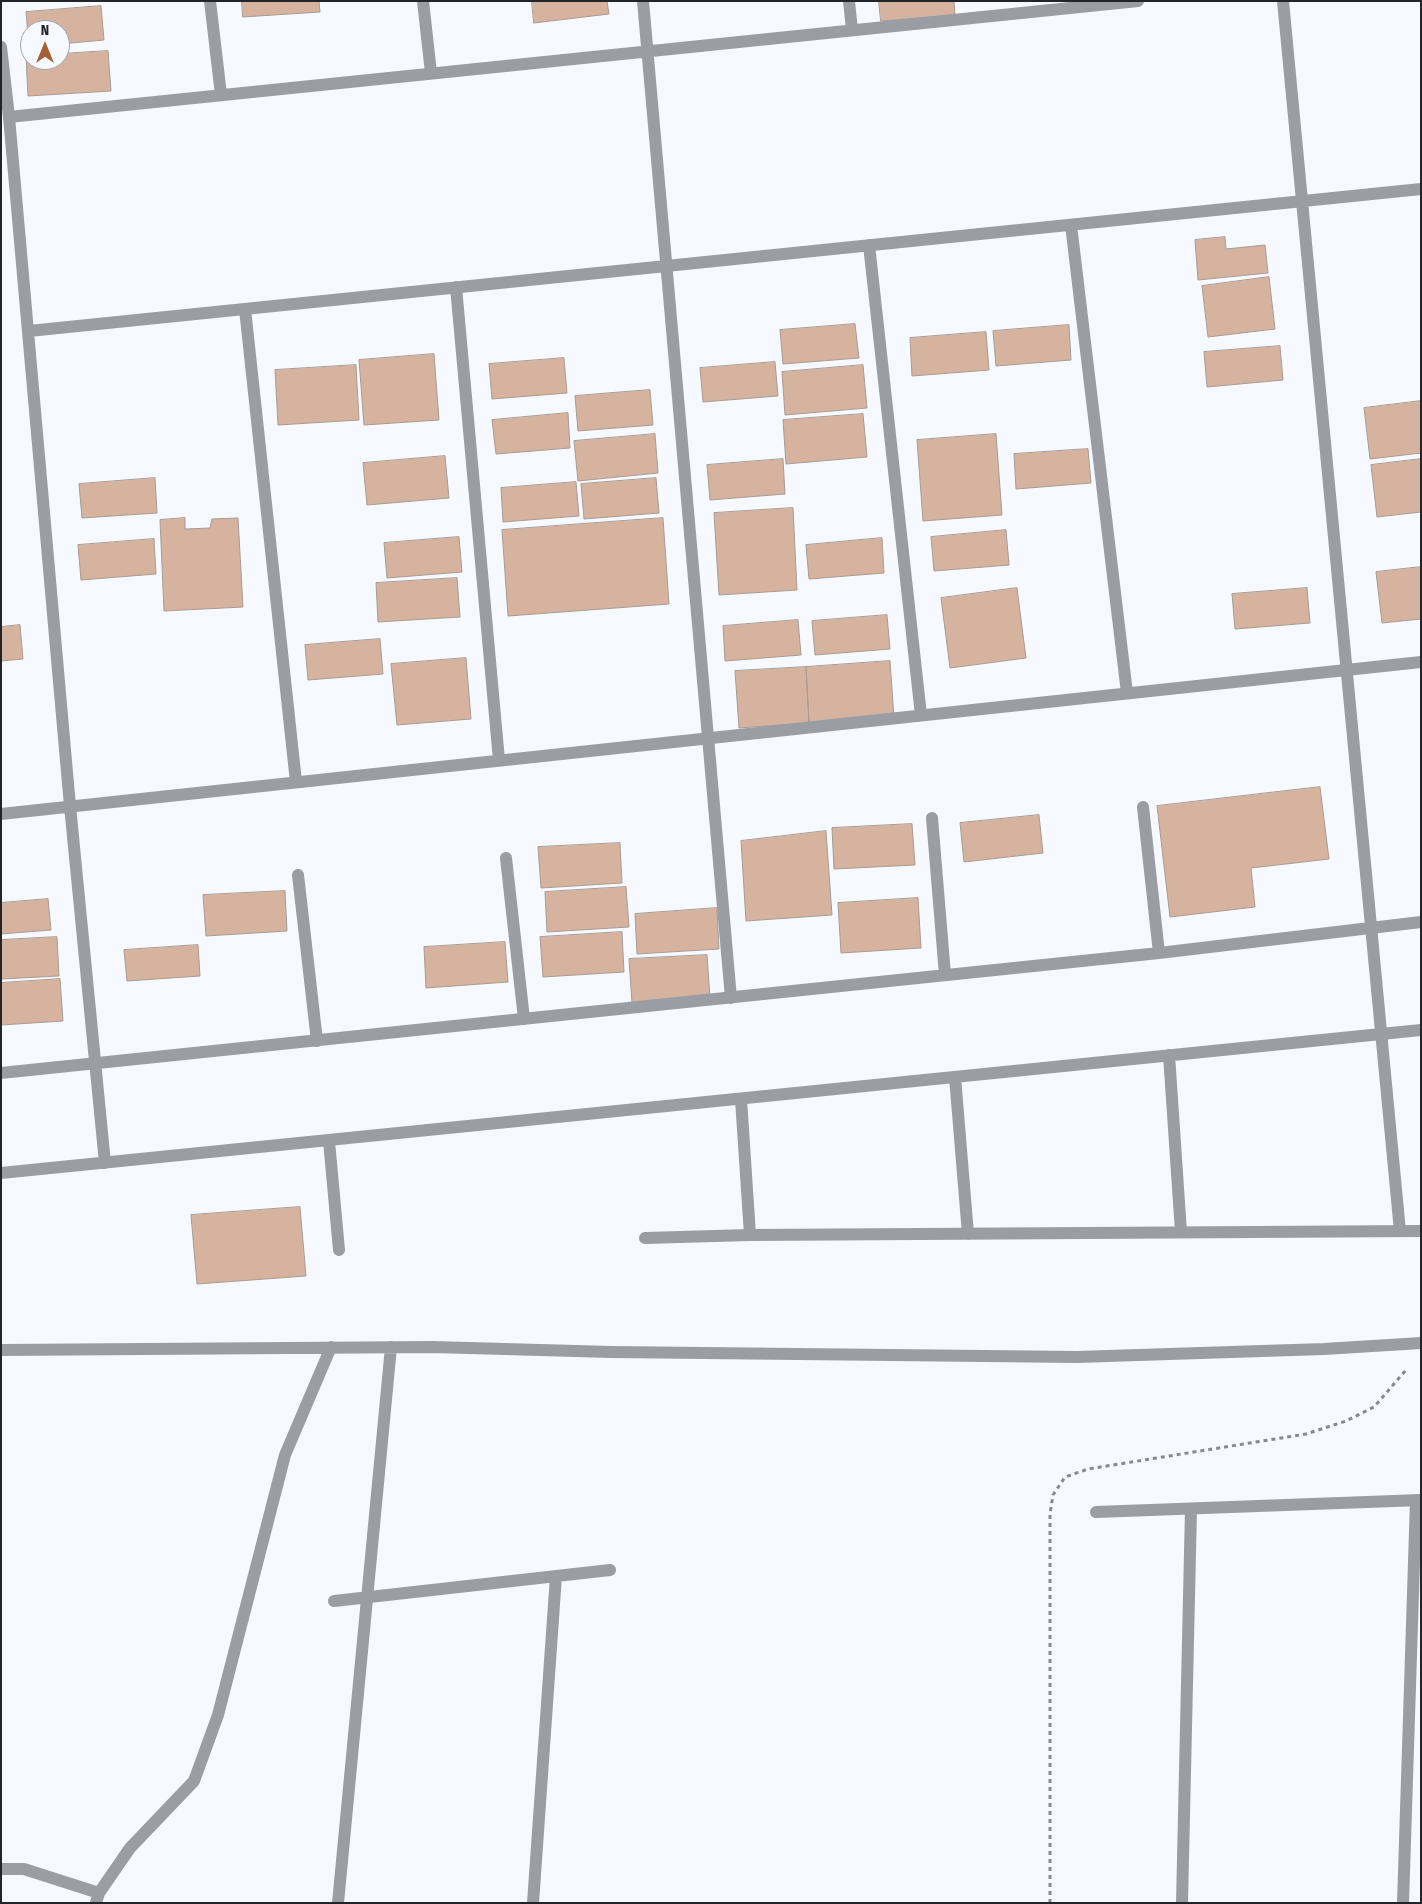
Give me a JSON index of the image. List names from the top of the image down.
{
  "north": "top"
}
